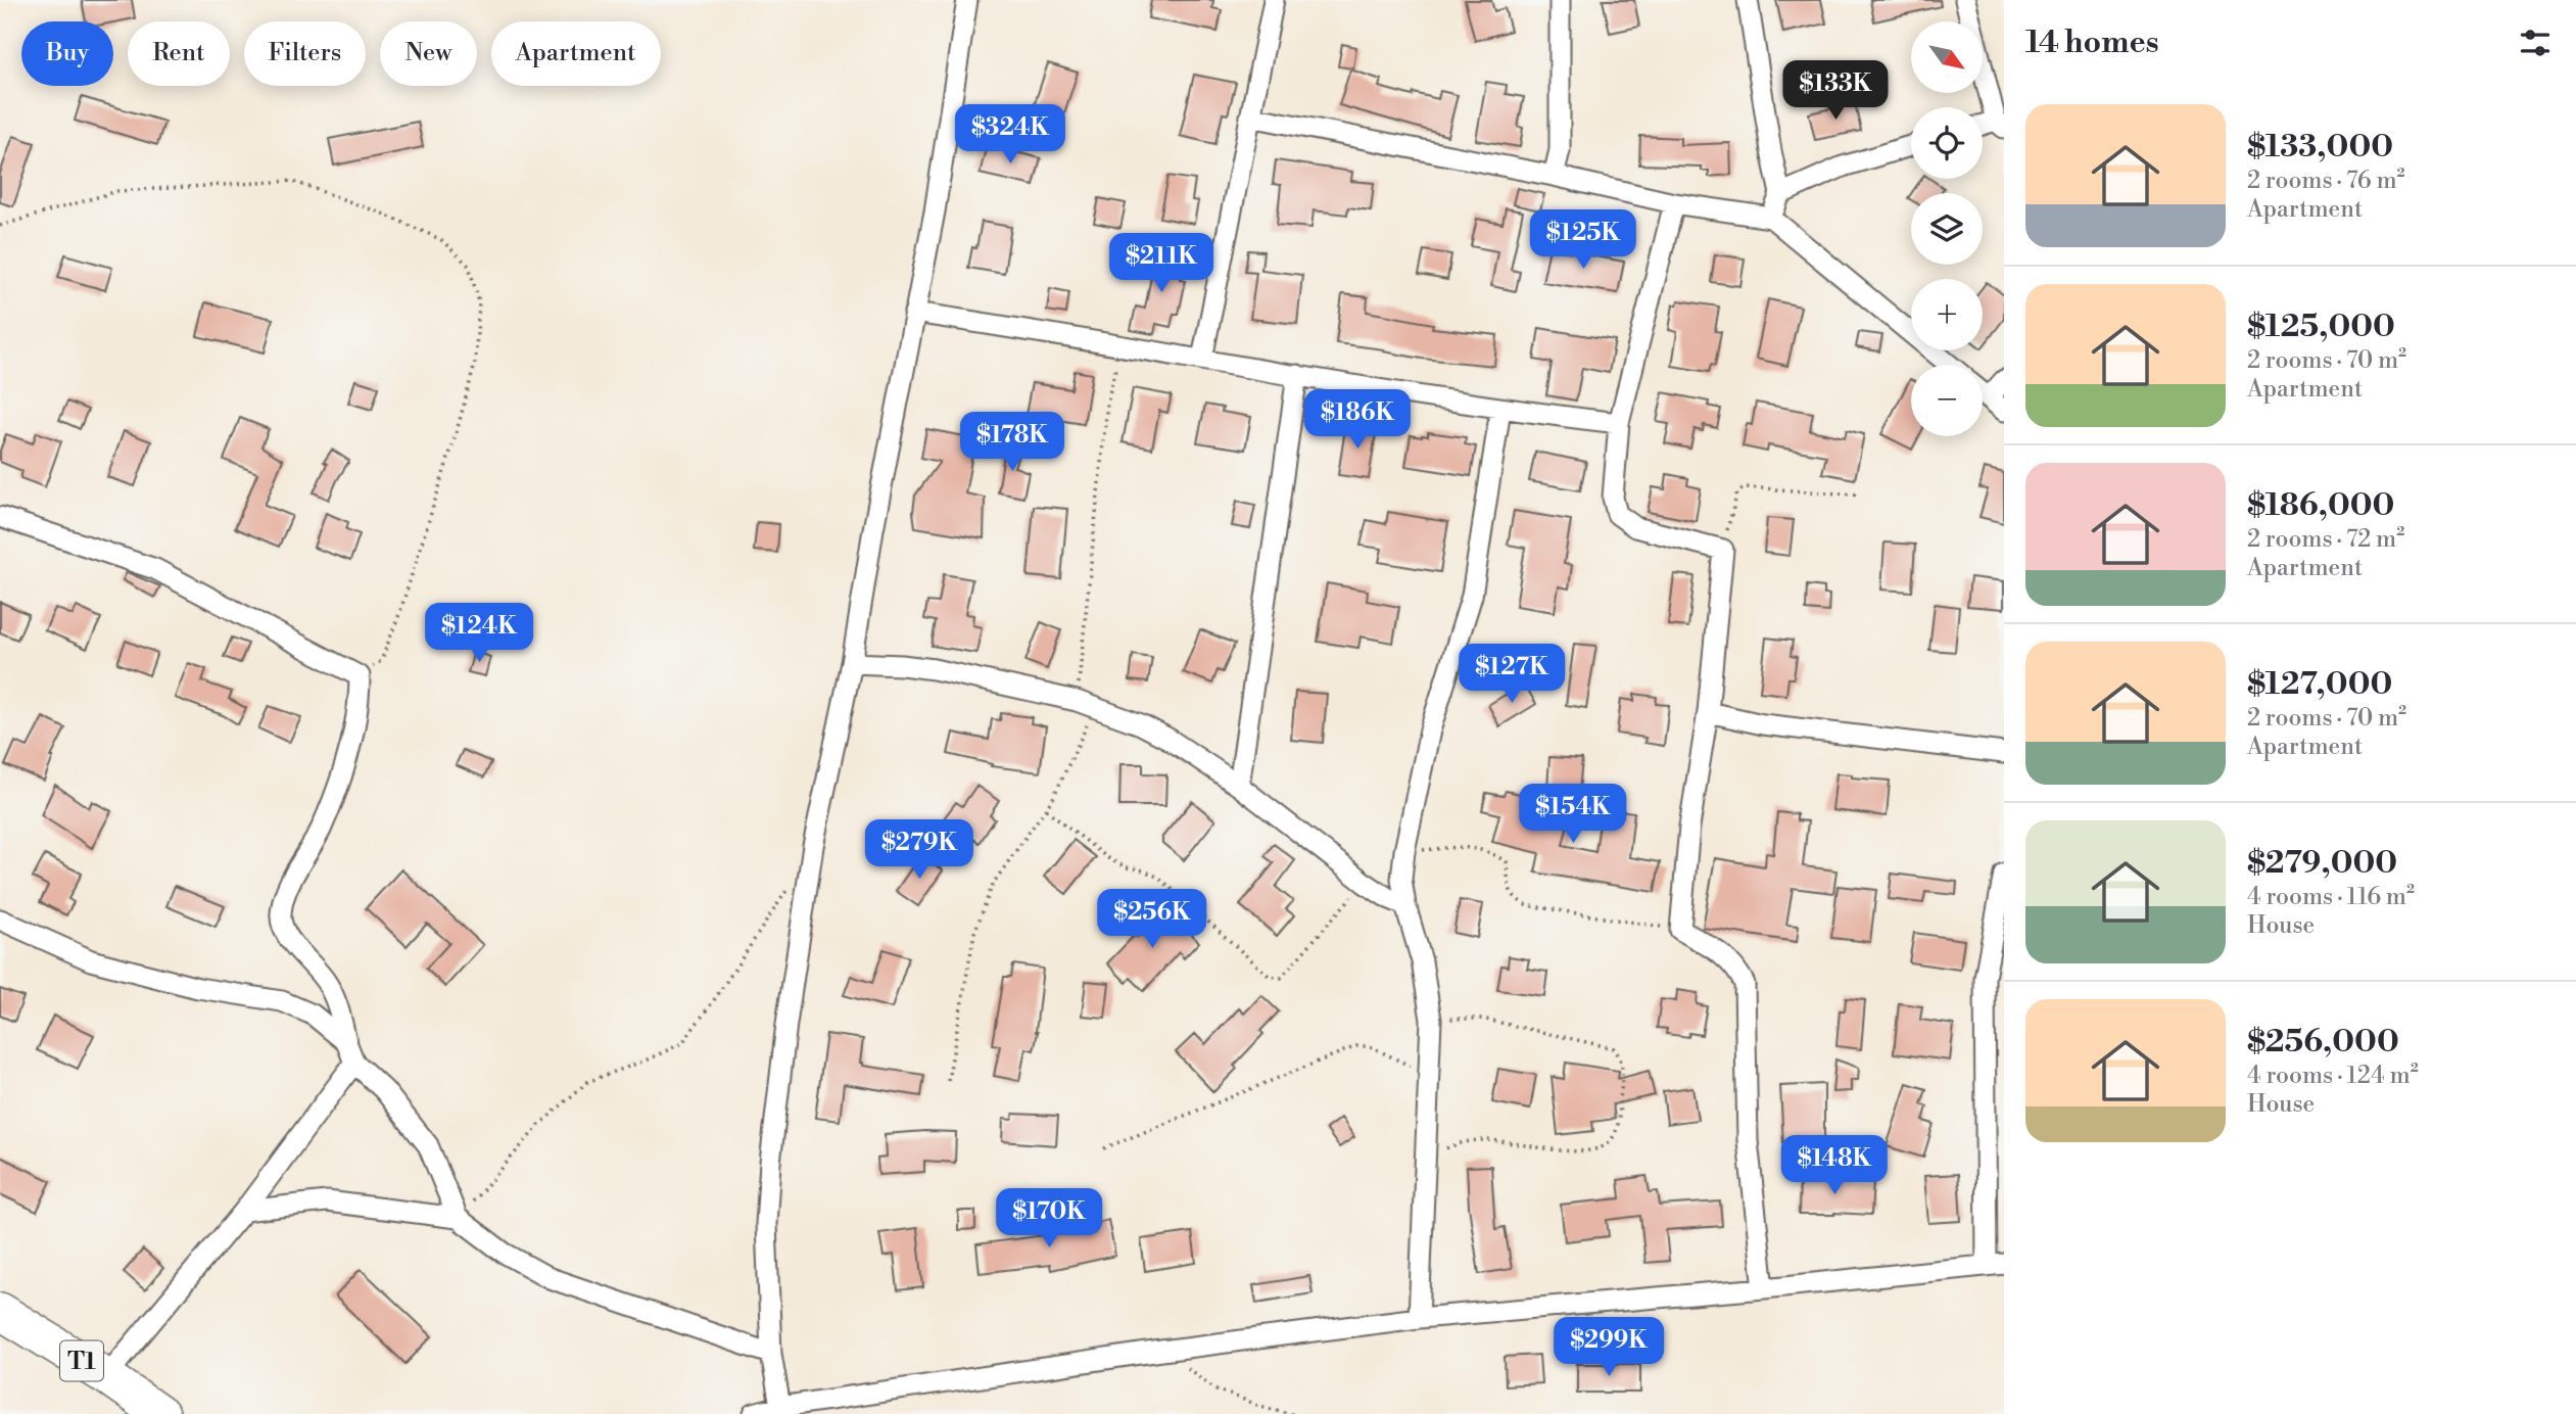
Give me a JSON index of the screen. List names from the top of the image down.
{
  "streets": {
    "highway": ["T1"]
  },
  "north": "bottom right",
  "page": {
    "heading": "14 homes",
    "map_buttons": ["+", "−"],
    "chip": [
      "Buy",
      "Rent",
      "Filters",
      "New",
      "Apartment"
    ],
    "price": [
      "$133K",
      "$324K",
      "$125K",
      "$211K",
      "$186K",
      "$178K",
      "$124K",
      "$127K",
      "$154K",
      "$279K",
      "$256K",
      "$148K",
      "$170K",
      "$299K"
    ],
    "list": [
      {
        "name": "$133,000",
        "note": "2 rooms · 76 m² · Apartment"
      },
      {
        "name": "$125,000",
        "note": "2 rooms · 70 m² · Apartment"
      },
      {
        "name": "$186,000",
        "note": "2 rooms · 72 m² · Apartment"
      },
      {
        "name": "$127,000",
        "note": "2 rooms · 70 m² · Apartment"
      },
      {
        "name": "$279,000",
        "note": "4 rooms · 116 m² · House"
      },
      {
        "name": "$256,000",
        "note": "4 rooms · 124 m² · House"
      }
    ]
  }
}
